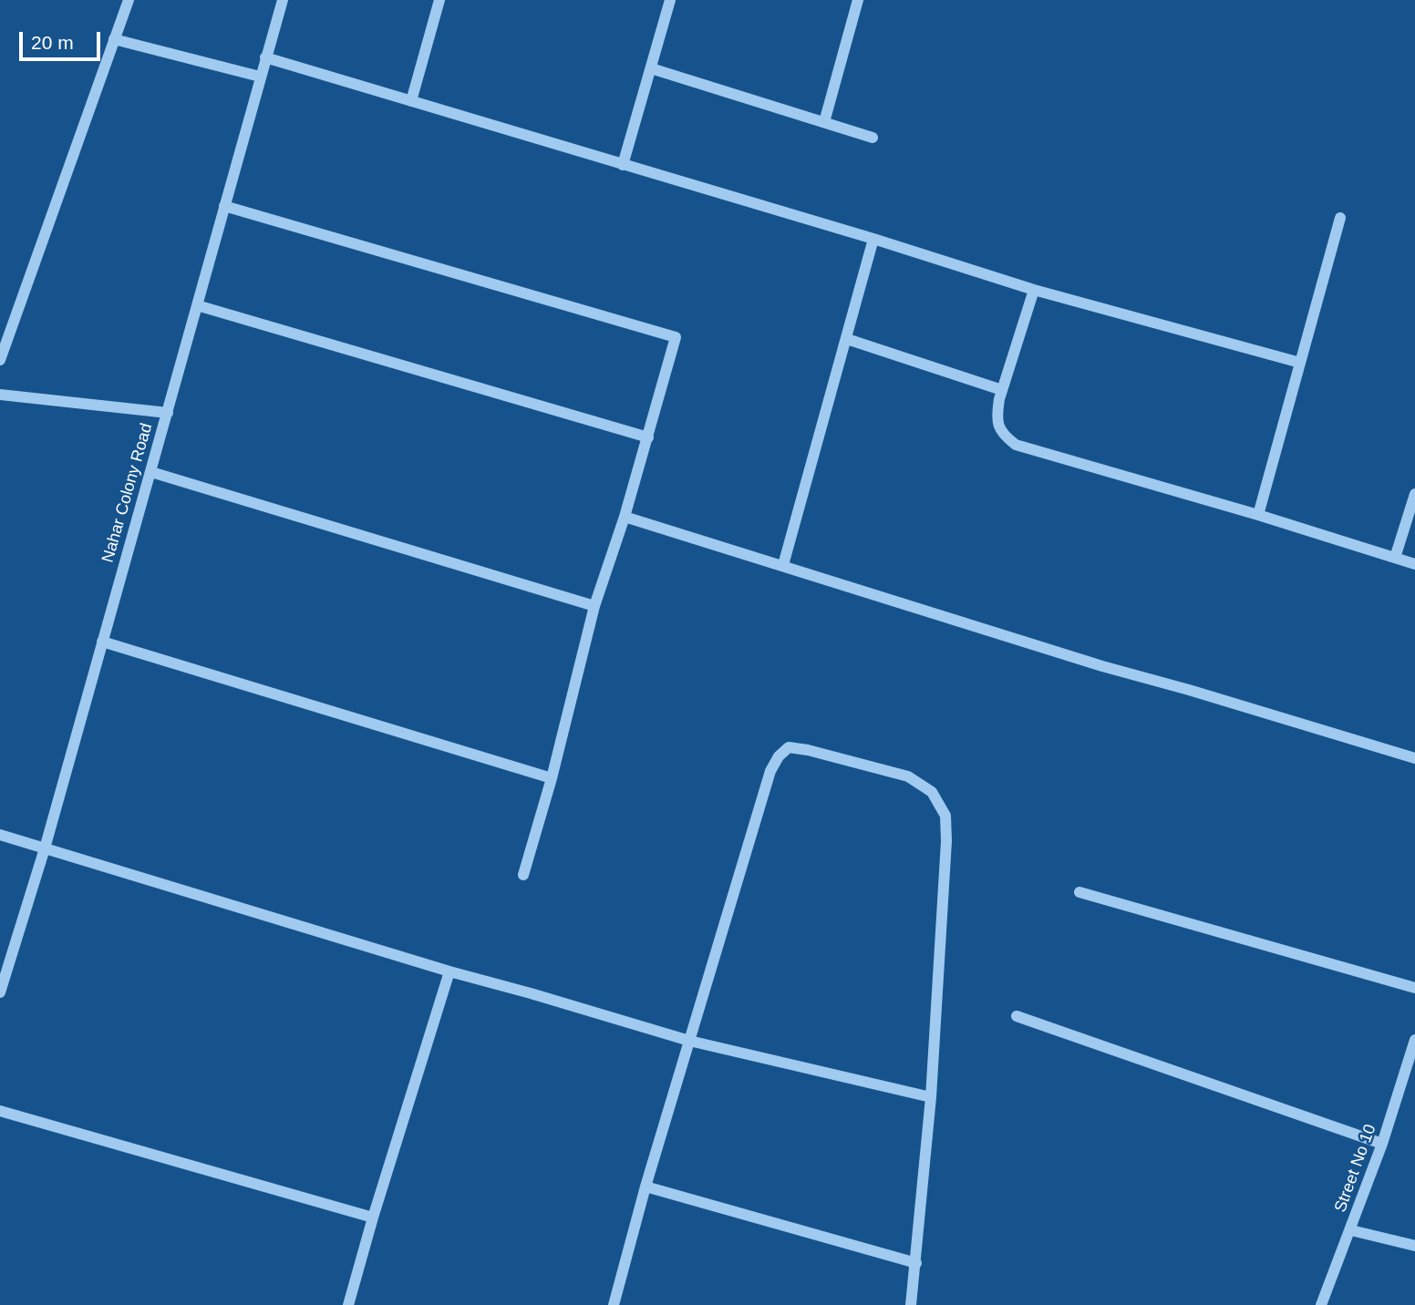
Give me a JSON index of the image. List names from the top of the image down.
{
  "streets": {
    "street": ["Nahar Colony Road", "Street No 10"]
  },
  "scale_bar": "20 m"
}
